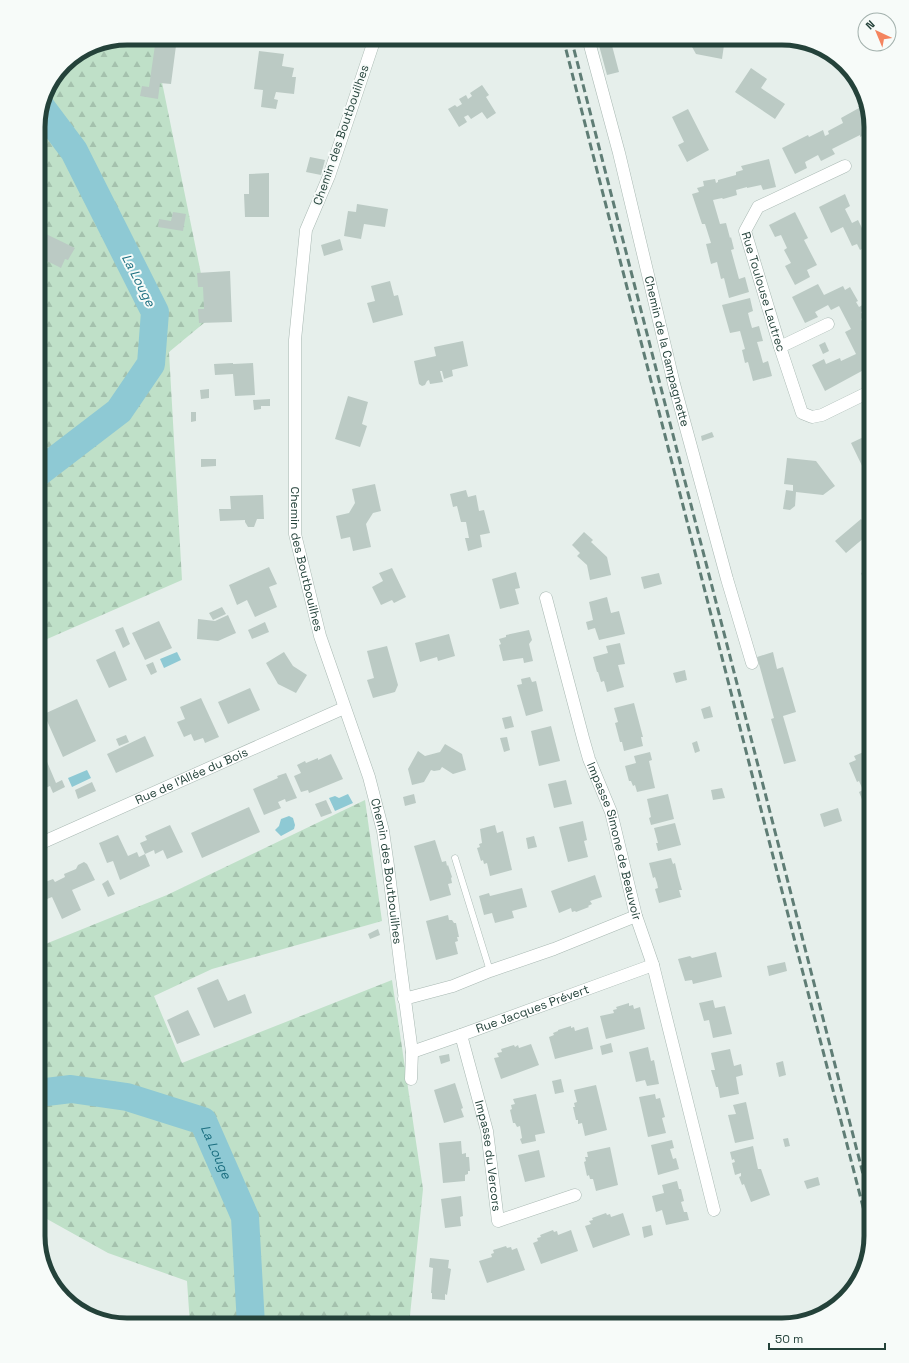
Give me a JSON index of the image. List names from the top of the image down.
{
  "streets": {
    "street": [
      "Chemin des Boutbouilhes",
      "Rue Toulouse Lautrec",
      "Chemin de la Campagnette",
      "Rue de l'Allée du Bois",
      "Impasse Simone de Beauvoir",
      "Rue Jacques Prévert",
      "Impasse du Vercors"
    ]
  },
  "crossings": [
    ["Chemin des Boutbouilhes", "Rue de l'Allée du Bois"],
    ["Chemin des Boutbouilhes", "Impasse Simone de Beauvoir"],
    ["Chemin des Boutbouilhes", "Rue Jacques Prévert"],
    ["Rue Jacques Prévert", "Impasse du Vercors"]
  ],
  "water": ["La Louge"],
  "scale_bar": "50 m",
  "north": "top left"
}
